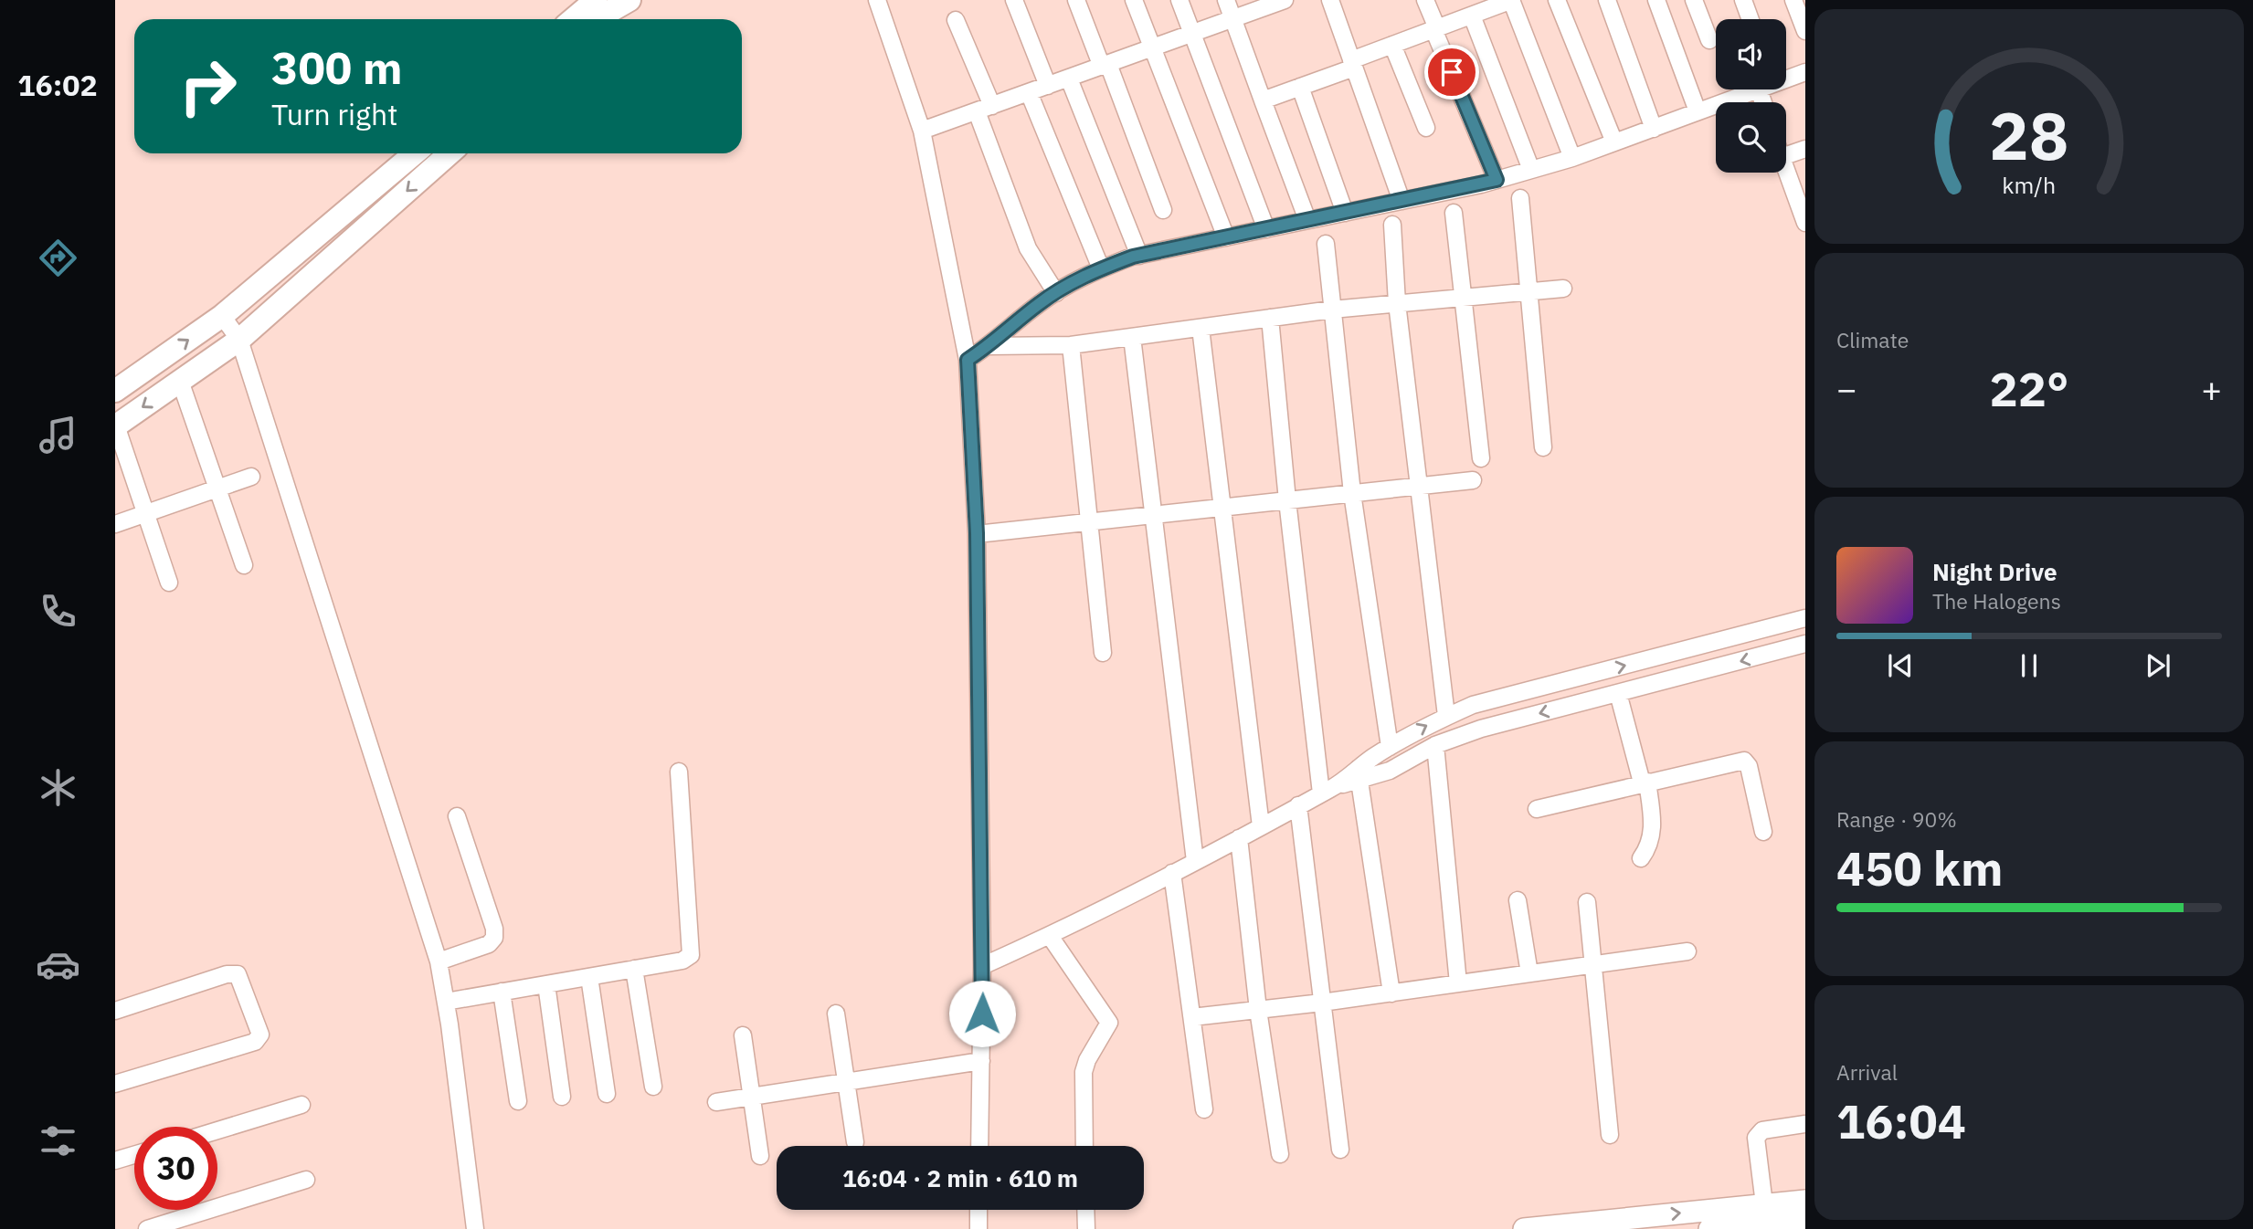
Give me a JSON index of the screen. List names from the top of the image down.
{
  "page": {
    "tabs": "16:02",
    "turn": ["300 m", "Turn right"],
    "tile": [
      "Climate",
      ["Range · 90%", "450 km"],
      ["Arrival", "16:04"]
    ],
    "heat": ["−", "22°", "+"],
    "song": ["Night Drive", "The Halogens"],
    "limit": "30",
    "trip": "16:04 · 2 min · 610 m",
    "gauge": ["28", "km/h"]
  }
}
